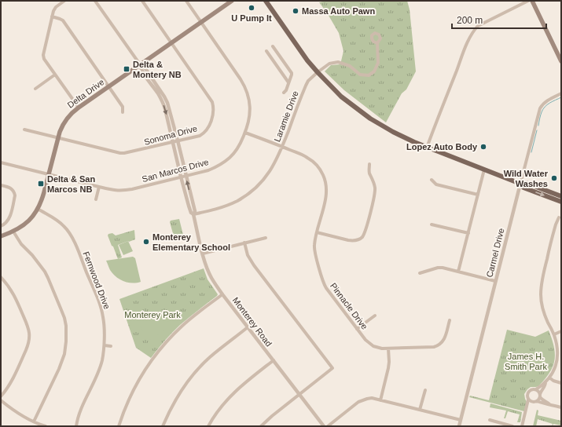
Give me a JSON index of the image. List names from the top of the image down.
{
  "streets": {
    "main road": ["Delta Drive"],
    "street": [
      "Laramie Drive",
      "Sonoma Drive",
      "San Marcos Drive",
      "Carmel Drive",
      "Fernwood Drive",
      "Pinnacle Drive",
      "Monterey Road"
    ]
  },
  "crossings": [
    ["Delta Drive", "Sonoma Drive"],
    ["Delta Drive", "San Marcos Drive"],
    ["Delta Drive", "Fernwood Drive"],
    ["Delta Drive", "Monterey Road"],
    ["Laramie Drive", "Pinnacle Drive"],
    ["Laramie Drive", "Monterey Road"],
    ["Sonoma Drive", "Monterey Road"],
    ["San Marcos Drive", "Pinnacle Drive"],
    ["San Marcos Drive", "Monterey Road"]
  ],
  "parks": ["Monterey Park", "James H. Smith Park"],
  "places": {
    "other": [
      "U Pump It",
      "Massa Auto Pawn",
      "Lopez Auto Body",
      "Wild Water Washes",
      "Monterey Elementary School"
    ],
    "transit": ["Delta & Montery NB", "Delta & San Marcos NB"]
  },
  "scale_bar": "200 m"
}
